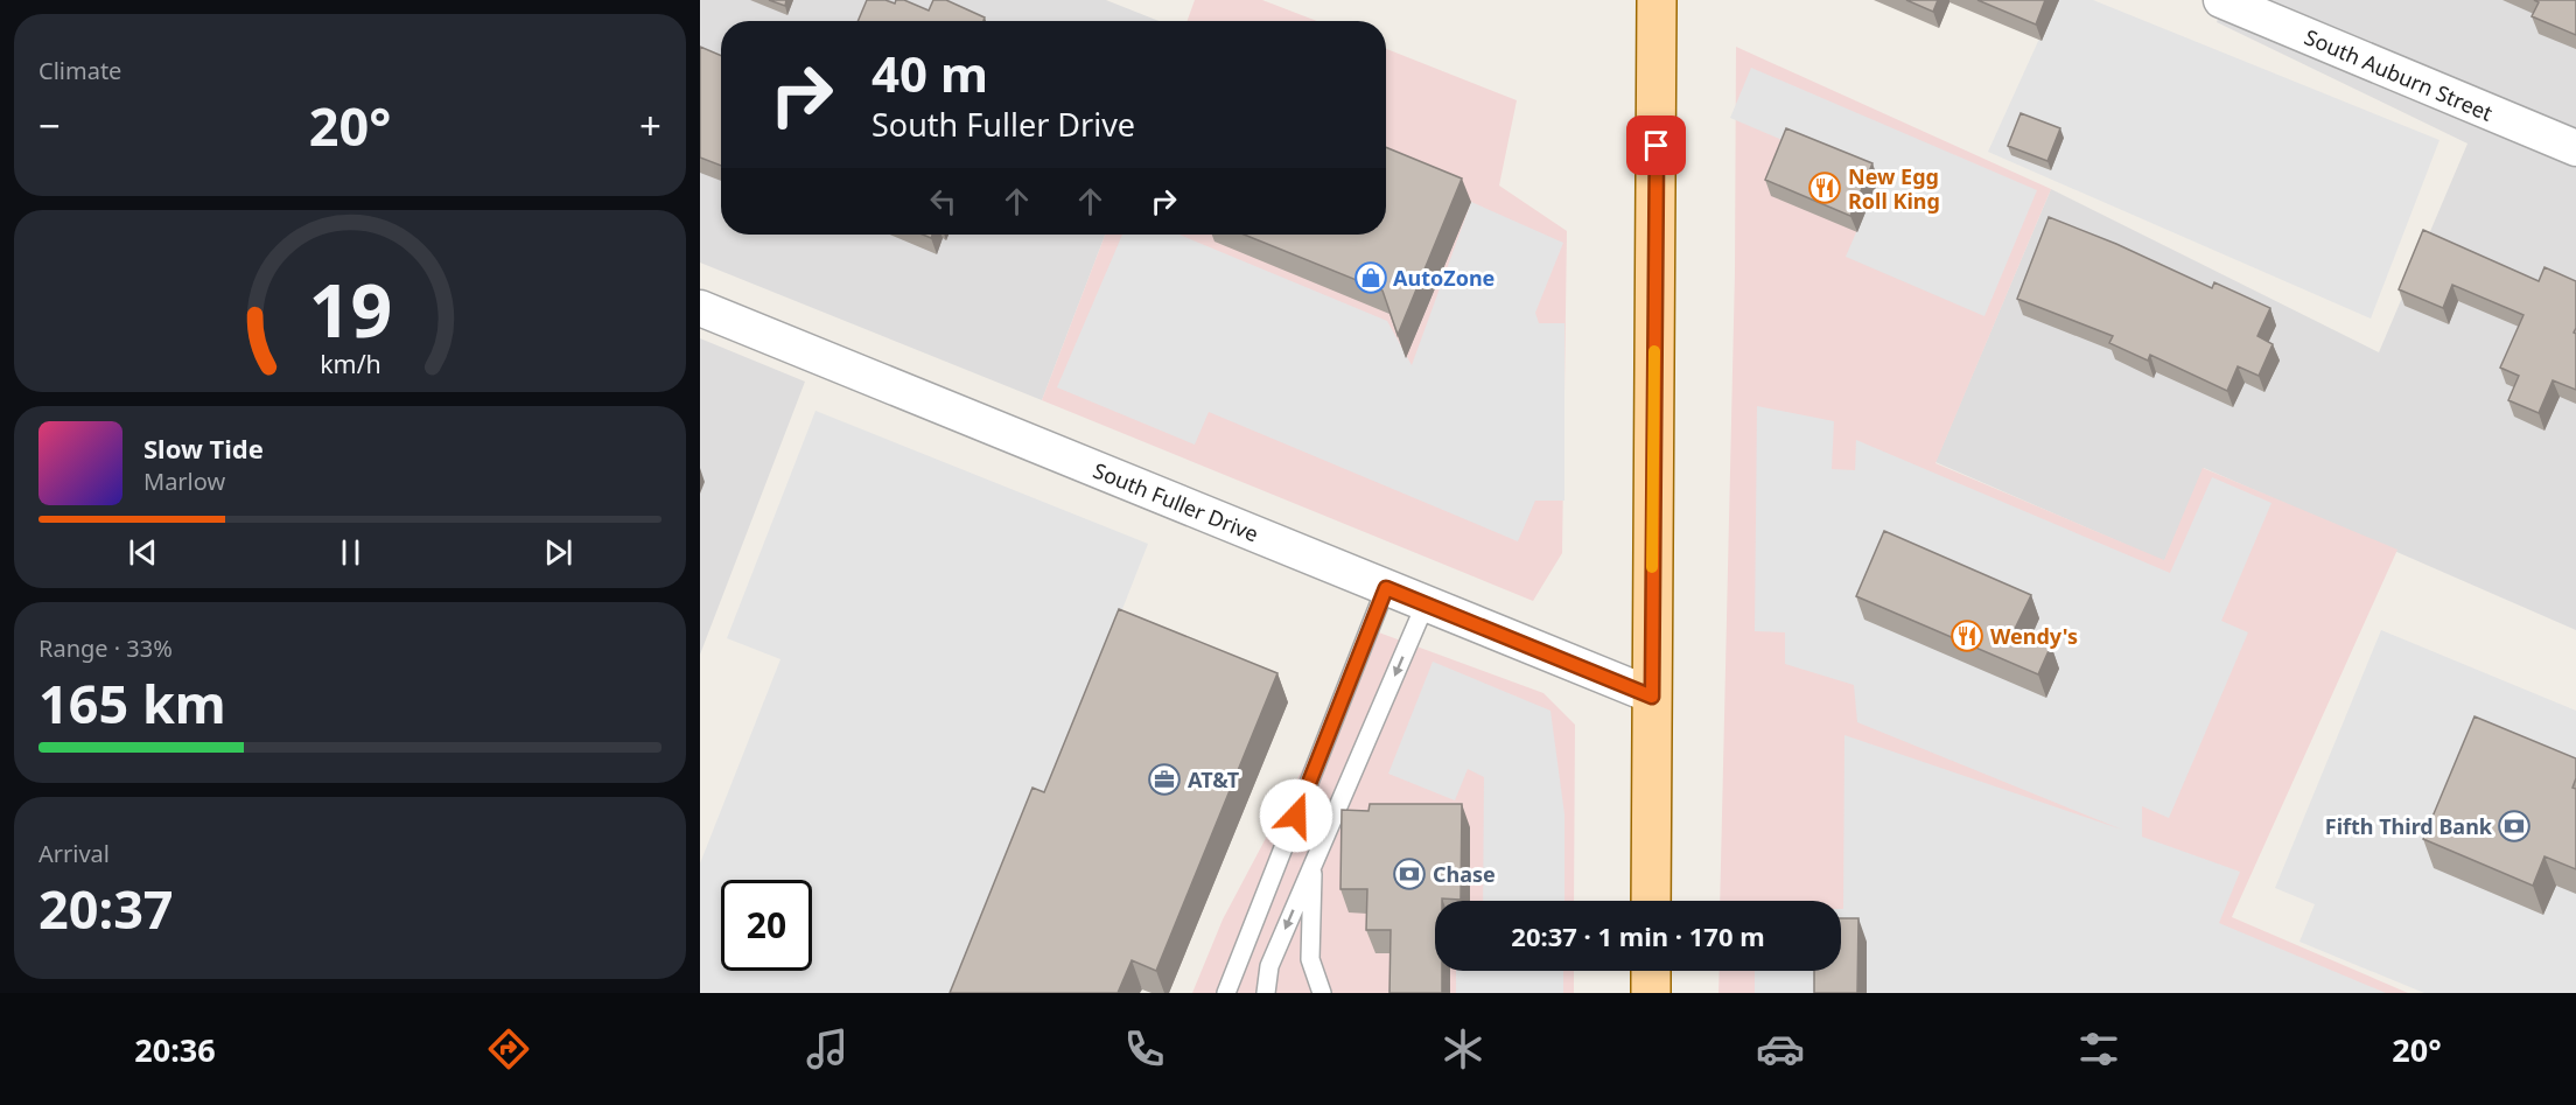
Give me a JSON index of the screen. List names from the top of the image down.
{
  "streets": {
    "street": ["South Auburn Street", "South Fuller Drive"]
  },
  "places": {
    "restaurant": ["New Egg Roll King", "Wendy's"],
    "shop": ["AutoZone"],
    "office": ["AT&T"],
    "bank": ["Fifth Third Bank", "Chase"]
  },
  "page": {
    "tile": [
      "Climate",
      ["Range · 33%", "165 km"],
      ["Arrival", "20:37"]
    ],
    "turn": ["40 m", "South Fuller Drive"],
    "heat": ["−", "20°", "+"],
    "song": ["Slow Tide", "Marlow"],
    "limit": "20",
    "trip": "20:37 · 1 min · 170 m",
    "tabs": ["20:36", "20°"],
    "gauge": ["19", "km/h"]
  }
}
